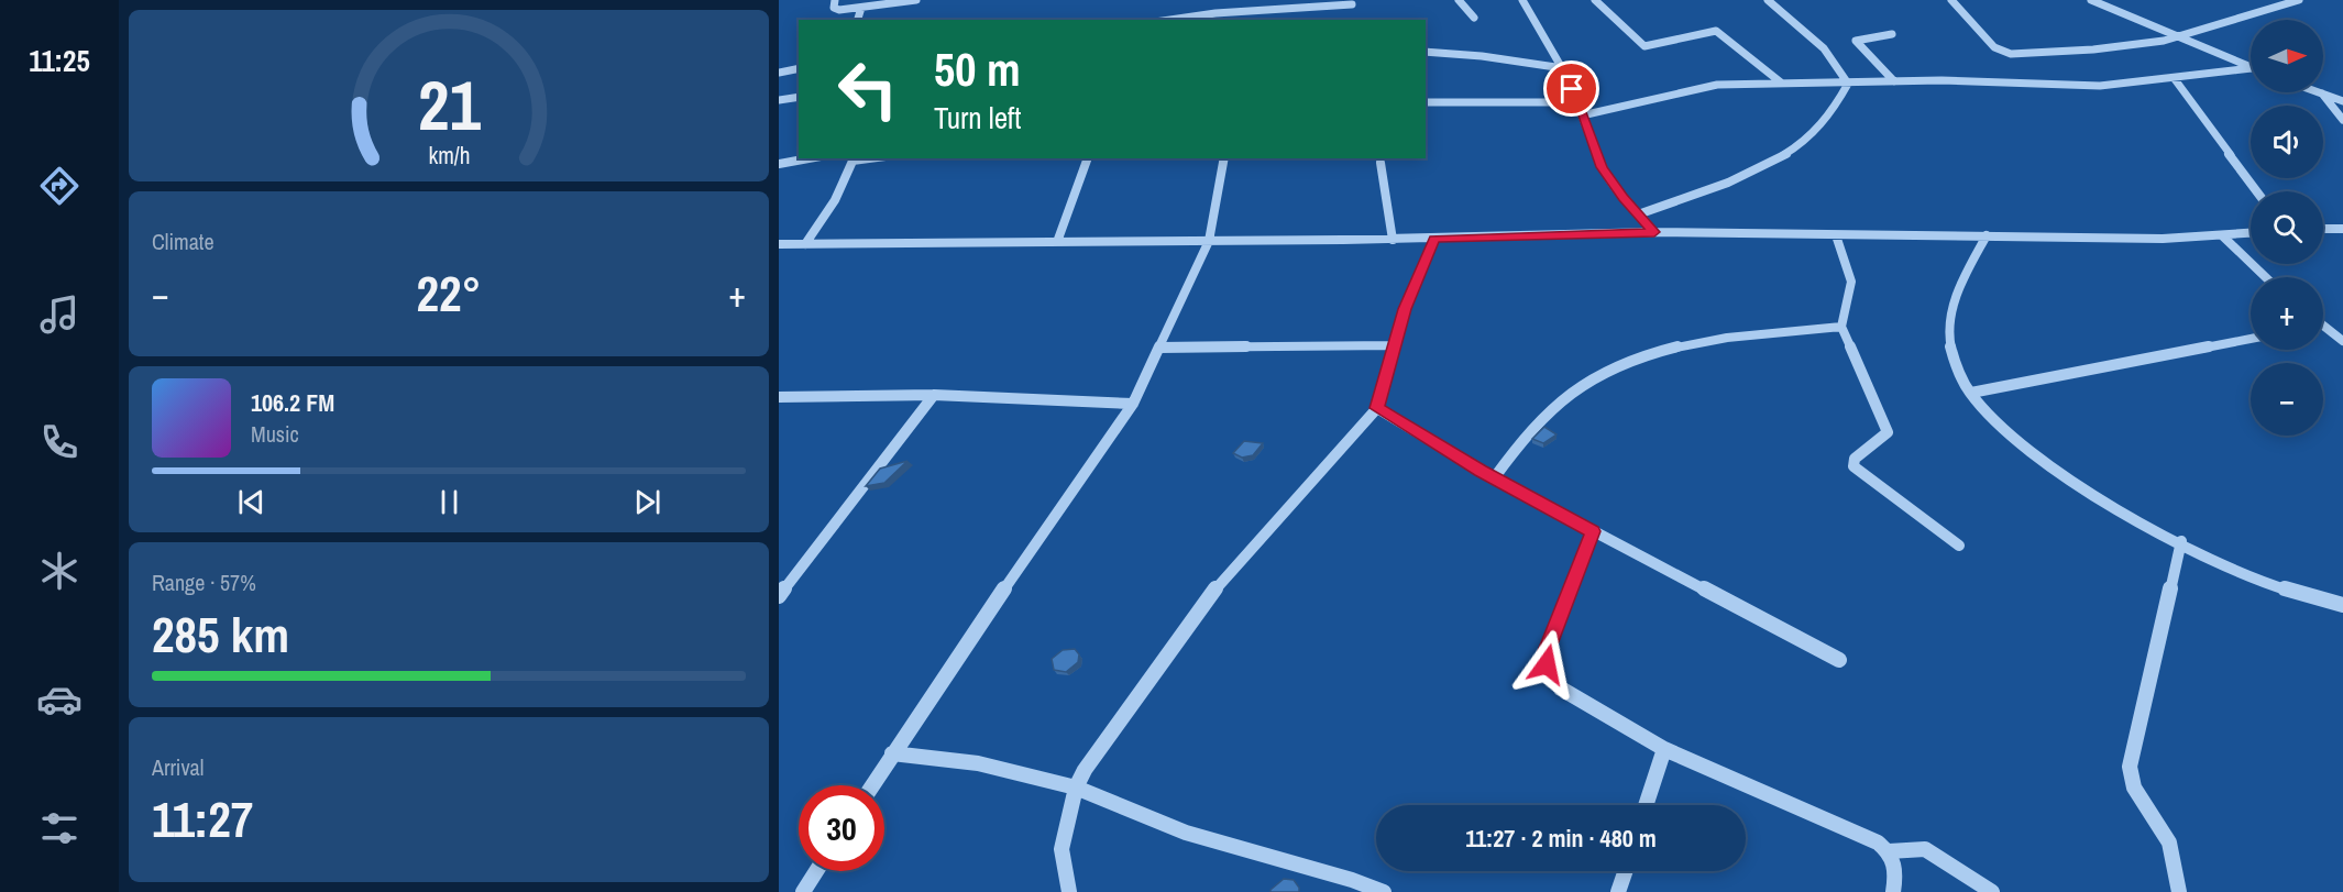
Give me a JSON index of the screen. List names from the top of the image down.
{
  "north": "right",
  "page": {
    "tabs": "11:25",
    "map_buttons": ["+", "−"],
    "turn": ["50 m", "Turn left"],
    "tile": [
      "Climate",
      ["Range · 57%", "285 km"],
      ["Arrival", "11:27"]
    ],
    "heat": ["−", "22°", "+"],
    "song": ["106.2 FM", "Music"],
    "limit": "30",
    "trip": "11:27 · 2 min · 480 m",
    "gauge": ["21", "km/h"]
  }
}
